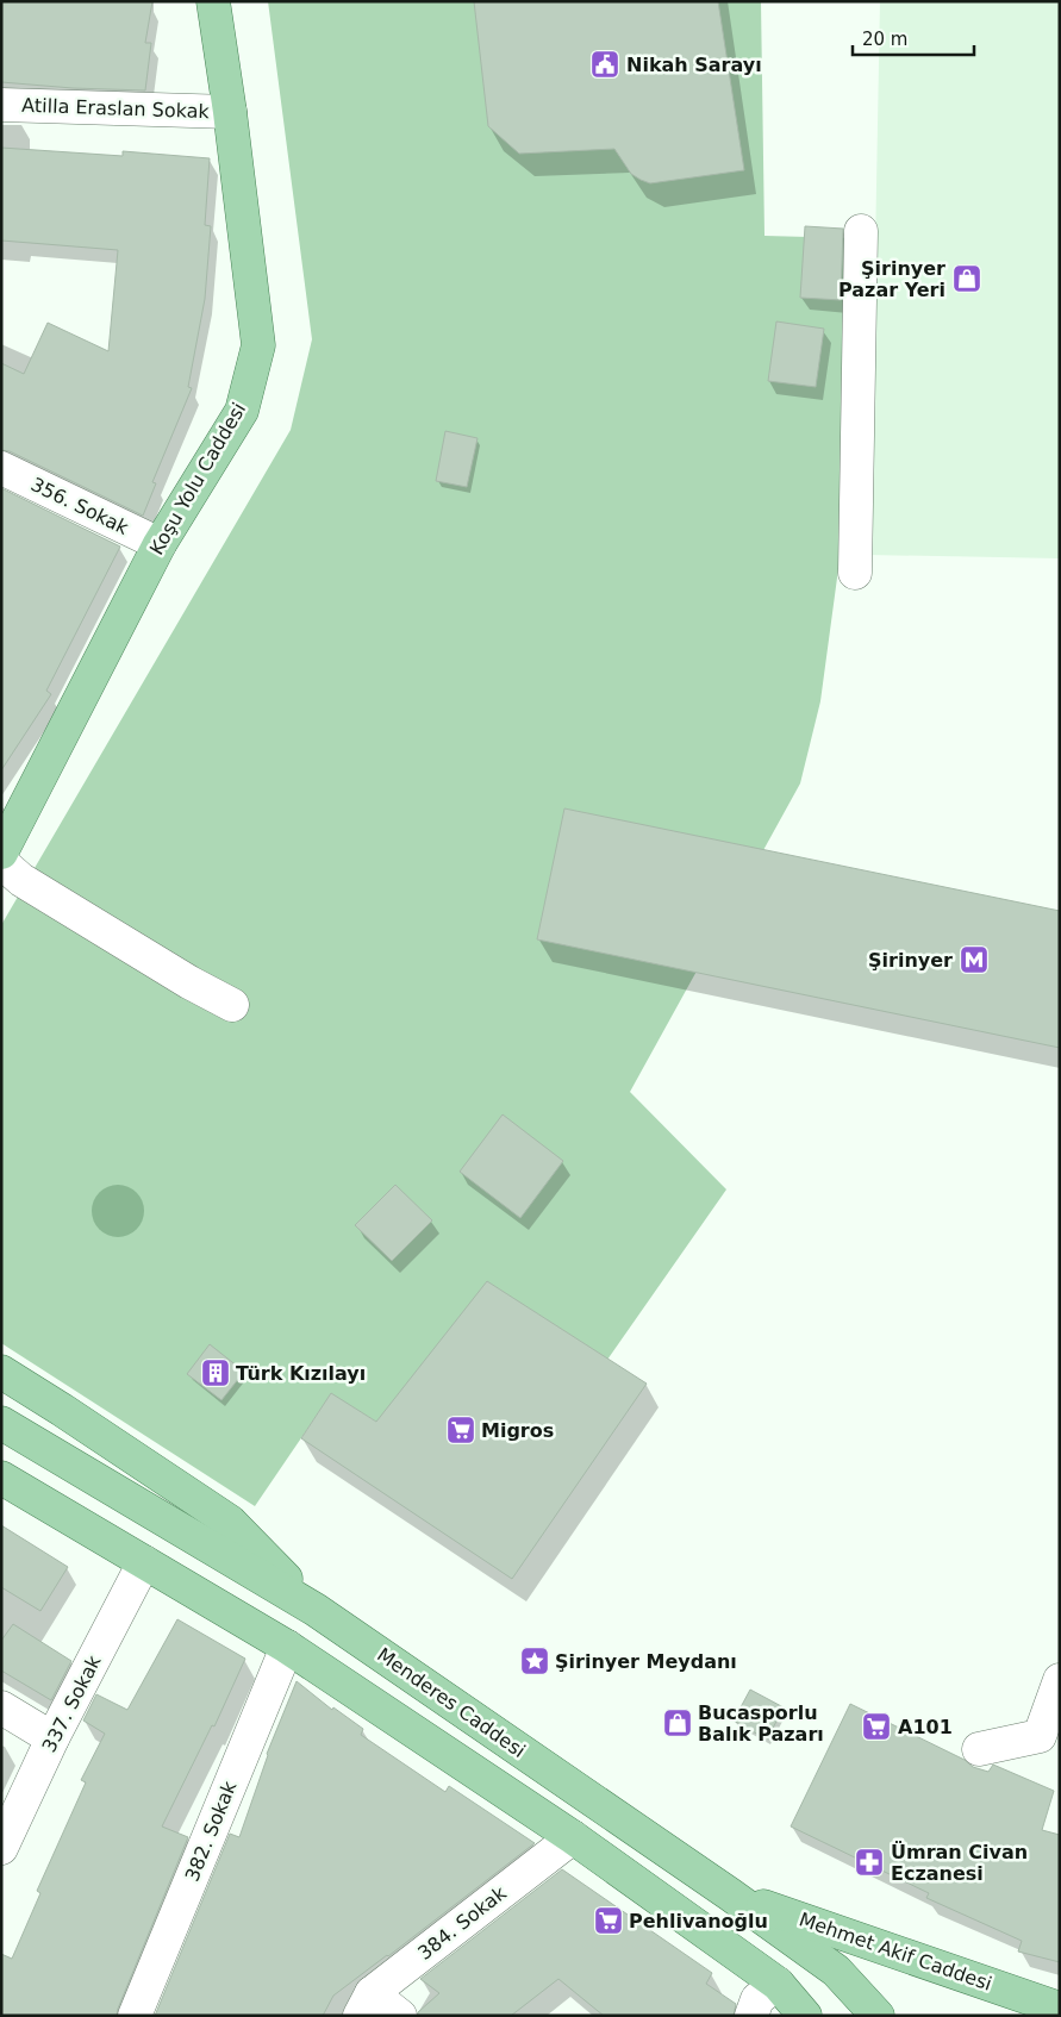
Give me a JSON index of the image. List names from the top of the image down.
{
  "streets": {
    "main road": ["Koşu Yolu Caddesi", "Menderes Caddesi", "Mehmet Akif Caddesi"],
    "street": [
      "Atilla Eraslan Sokak",
      "356. Sokak",
      "337. Sokak",
      "382. Sokak",
      "384. Sokak"
    ]
  },
  "crossings": [
    ["Atilla Eraslan Sokak", "Koşu Yolu Caddesi"],
    ["Koşu Yolu Caddesi", "356. Sokak"],
    ["Menderes Caddesi", "Mehmet Akif Caddesi"]
  ],
  "places": {
    "public building": ["Nikah Sarayı"],
    "shop": ["Şirinyer Pazar Yeri", "Bucasporlu Balık Pazarı"],
    "metro station": ["Şirinyer"],
    "building": ["Türk Kızılayı"],
    "supermarket": ["Migros", "A101", "Pehlivanoğlu"],
    "place": ["Şirinyer Meydanı"],
    "pharmacy": ["Ümran Civan Eczanesi"]
  },
  "scale_bar": "20 m"
}
